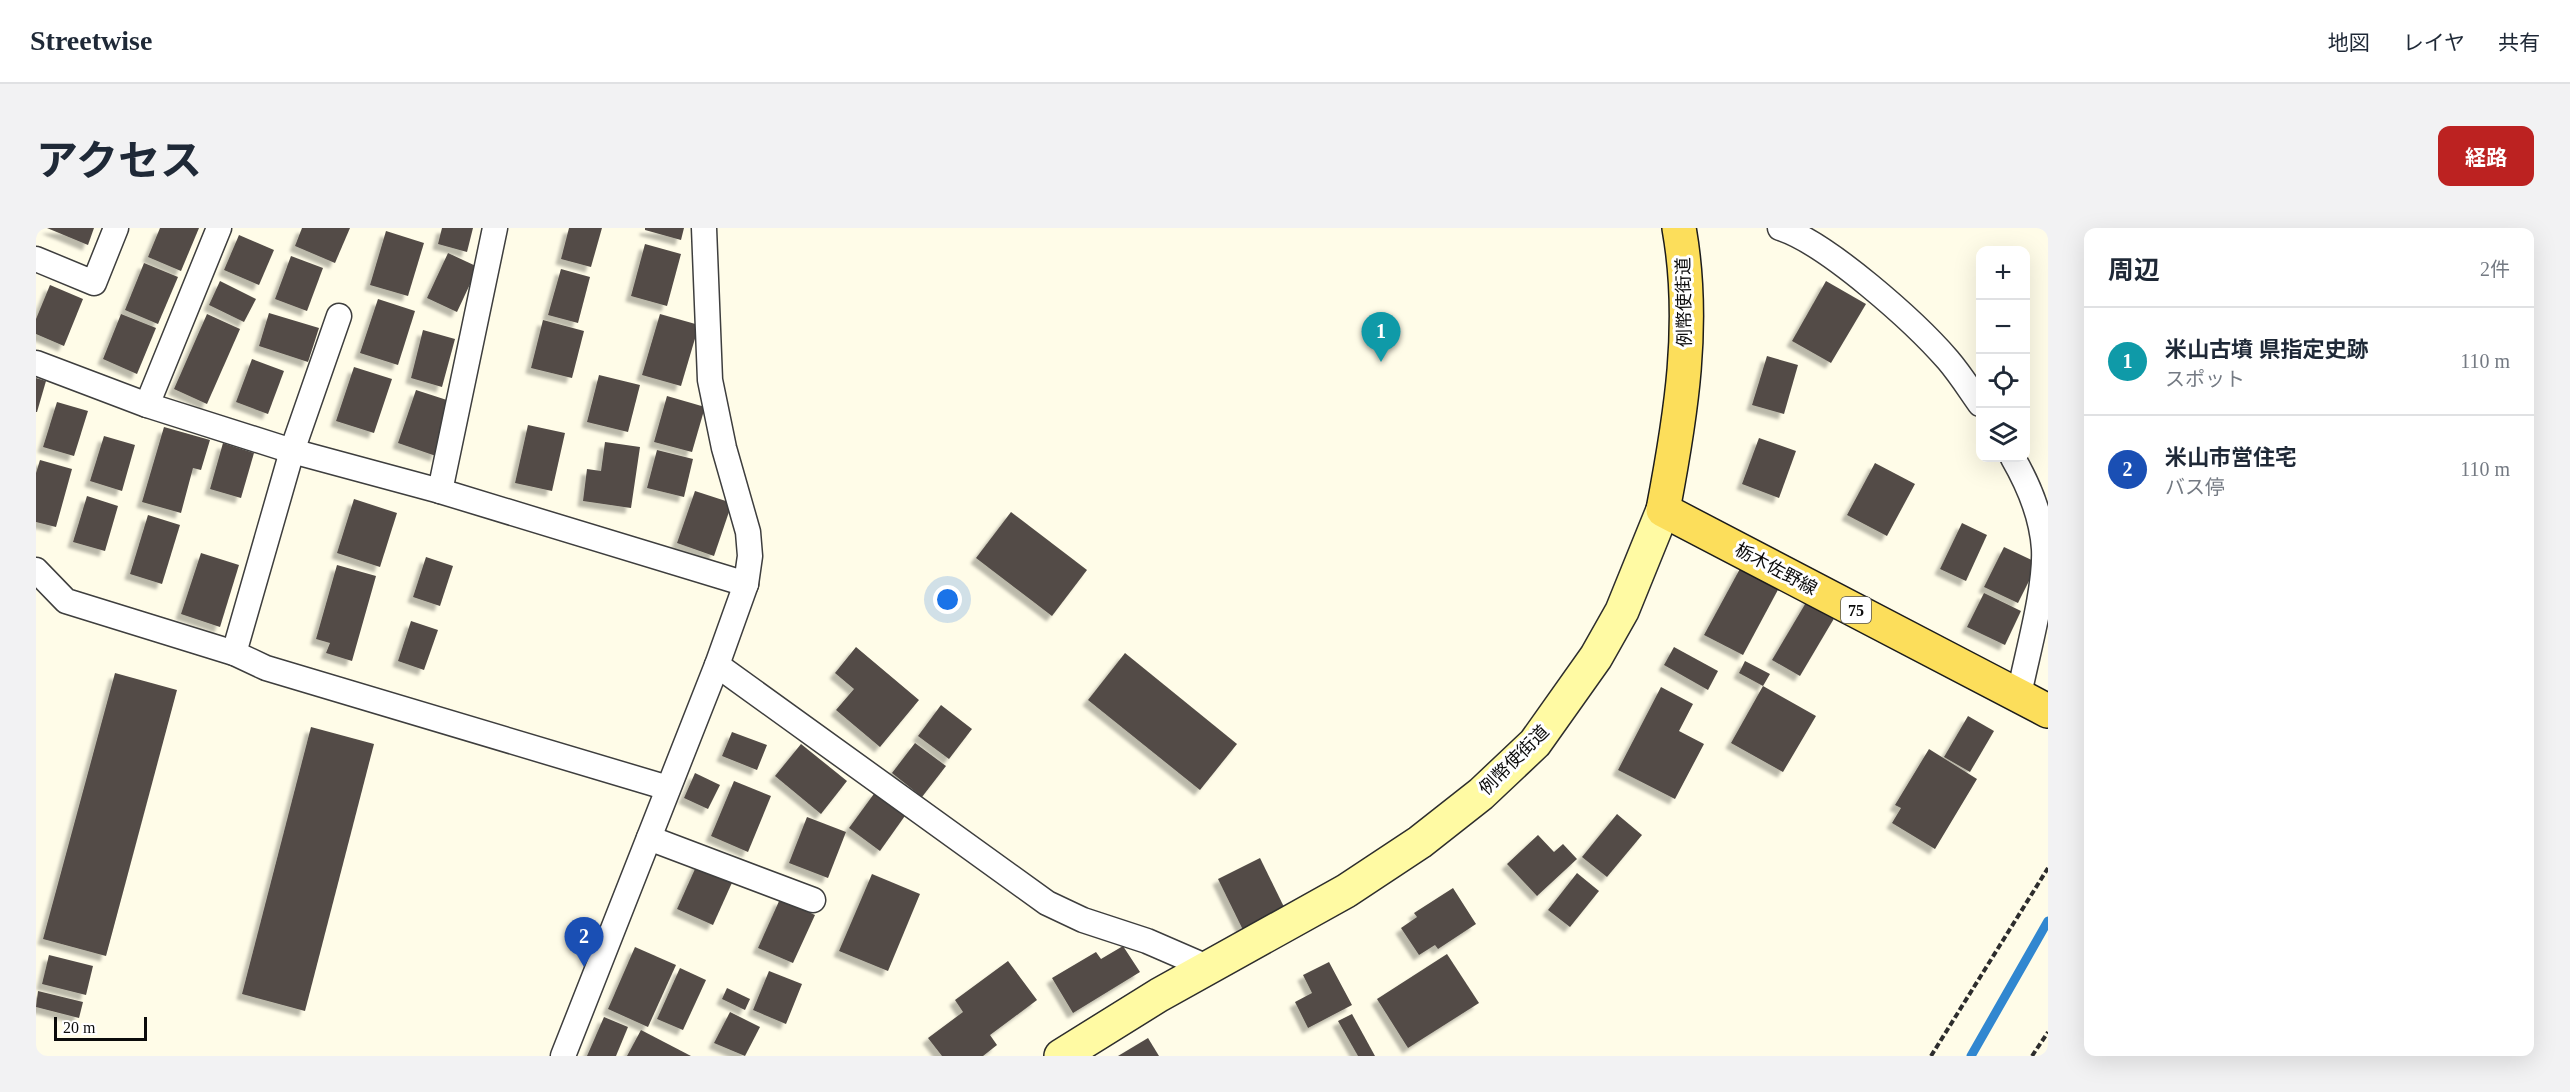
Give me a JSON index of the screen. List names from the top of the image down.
{
  "streets": {
    "main road": ["例幣使街道", "栃木佐野線", "75"]
  },
  "crossings": [
    ["例幣使街道", "栃木佐野線"]
  ],
  "scale_bar": "20 m",
  "page": {
    "header": "Streetwise",
    "nav": ["地図", "レイヤ", "共有"],
    "title": "アクセス",
    "buttons": "経路",
    "heading": ["周辺", "2件"],
    "map_buttons": ["+", "−"],
    "list": [
      {
        "mark": "1",
        "name": "米山古墳 県指定史跡",
        "note": "スポット",
        "value": "110 m"
      },
      {
        "mark": "2",
        "name": "米山市営住宅",
        "note": "バス停",
        "value": "110 m"
      }
    ],
    "pins": ["1", "2"],
    "scale": "20 m"
  }
}
